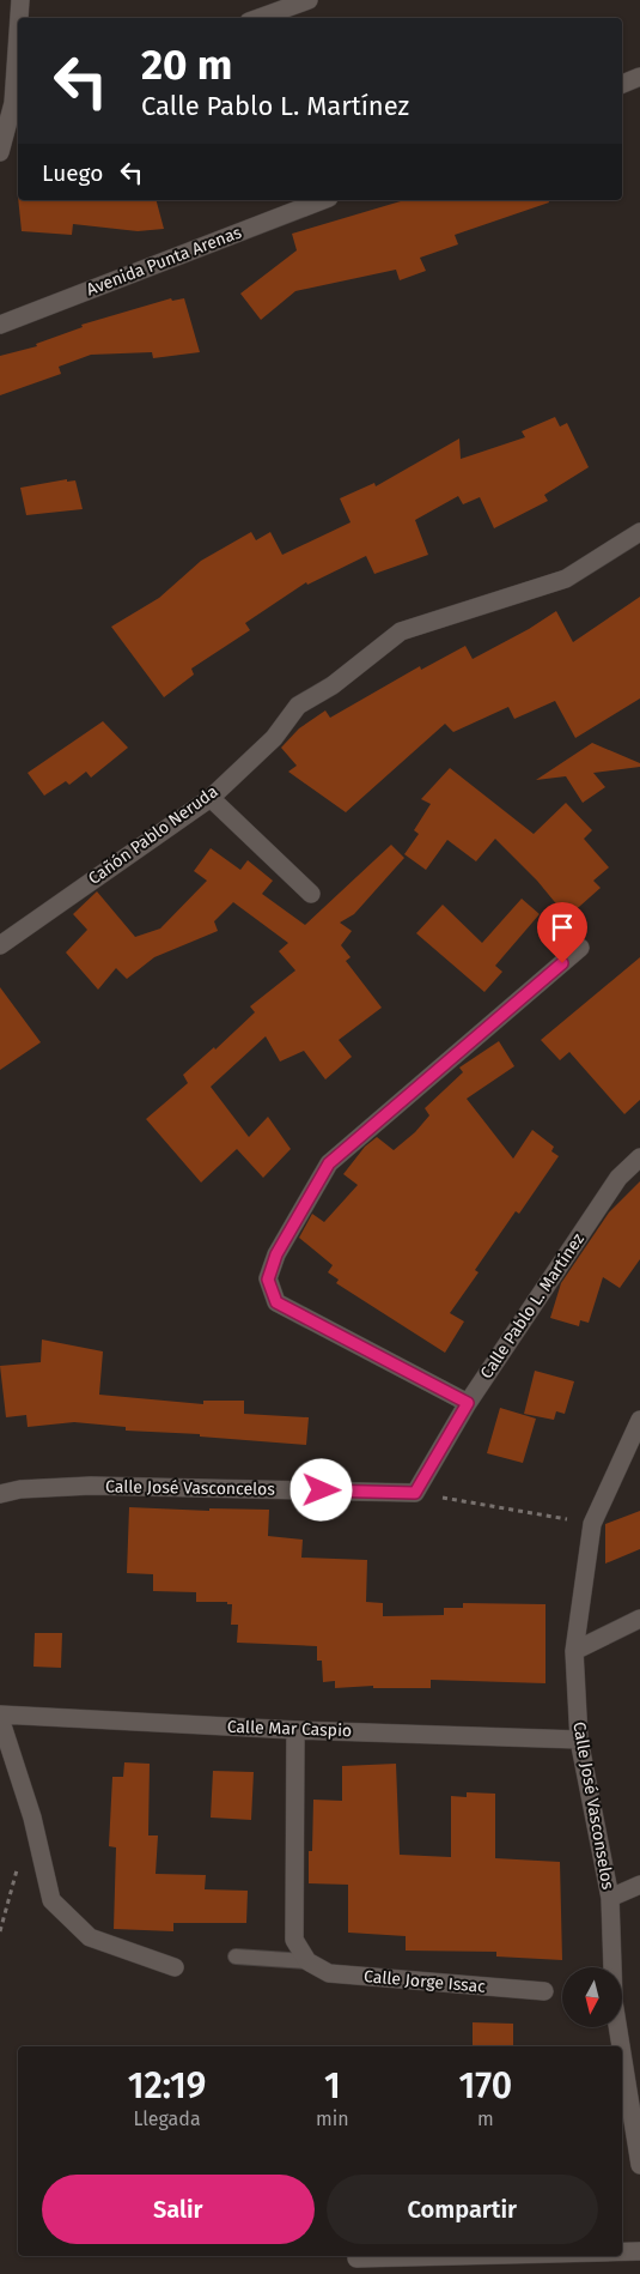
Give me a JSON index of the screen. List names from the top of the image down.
{
  "streets": {
    "street": [
      "Avenida Punta Arenas",
      "Cañón Pablo Neruda",
      "Calle Pablo L. Martínez",
      "Calle José Vasconcelos",
      "Calle Mar Caspio",
      "Calle José Vasconselos",
      "Calle Jorge Issac"
    ]
  },
  "crossings": [
    ["Calle Pablo L. Martínez", "Calle José Vasconcelos"],
    ["Calle Mar Caspio", "Calle José Vasconselos"]
  ],
  "north": "bottom",
  "page": {
    "turn": ["20 m", "Calle Pablo L. Martínez"],
    "then": "Luego",
    "eta": [
      "12:19",
      "Llegada",
      "1",
      "min",
      "170",
      "m"
    ],
    "buttons": ["Salir", "Compartir"]
  }
}
